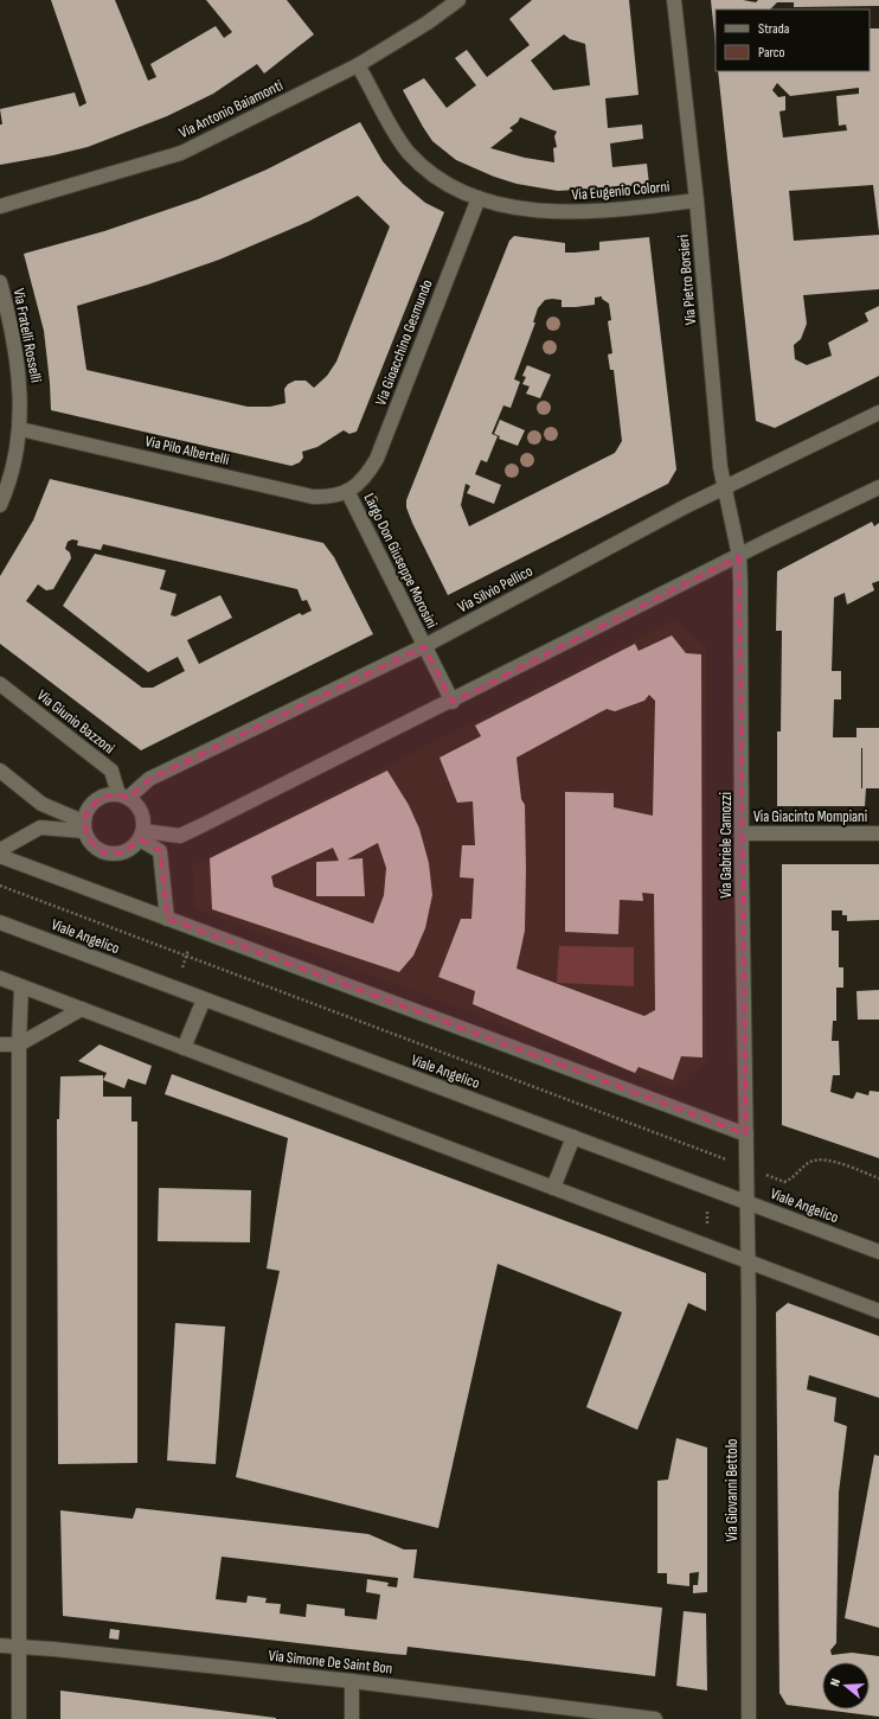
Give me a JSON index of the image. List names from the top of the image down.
{
  "streets": {
    "street": [
      "Via Antonio Baiamonti",
      "Via Eugenio Colorni",
      "Via Pietro Borsieri",
      "Via Fratelli Rosselli",
      "Via Gioacchino Gesmundo",
      "Via Pilo Albertelli",
      "Largo Don Giuseppe Morosini",
      "Via Silvio Pellico",
      "Via Giunio Bazzoni",
      "Via Giacinto Mompiani",
      "Via Gabriele Camozzi",
      "Viale Angelico",
      "Via Giovanni Bettolo",
      "Via Simone De Saint Bon"
    ]
  },
  "crossings": [
    ["Via Antonio Baiamonti", "Via Eugenio Colorni"],
    ["Via Eugenio Colorni", "Via Pietro Borsieri"],
    ["Via Eugenio Colorni", "Via Gioacchino Gesmundo"],
    ["Via Pietro Borsieri", "Via Silvio Pellico"],
    ["Via Pietro Borsieri", "Via Gabriele Camozzi"],
    ["Via Fratelli Rosselli", "Via Pilo Albertelli"],
    ["Via Gioacchino Gesmundo", "Via Pilo Albertelli"],
    ["Via Gioacchino Gesmundo", "Largo Don Giuseppe Morosini"],
    ["Via Pilo Albertelli", "Largo Don Giuseppe Morosini"],
    ["Largo Don Giuseppe Morosini", "Via Silvio Pellico"],
    ["Via Silvio Pellico", "Via Giunio Bazzoni"],
    ["Via Giacinto Mompiani", "Via Gabriele Camozzi"],
    ["Via Gabriele Camozzi", "Viale Angelico"],
    ["Via Gabriele Camozzi", "Via Giovanni Bettolo"],
    ["Viale Angelico", "Via Giovanni Bettolo"]
  ],
  "legend": ["Strada", "Parco"],
  "north": "left"
}
